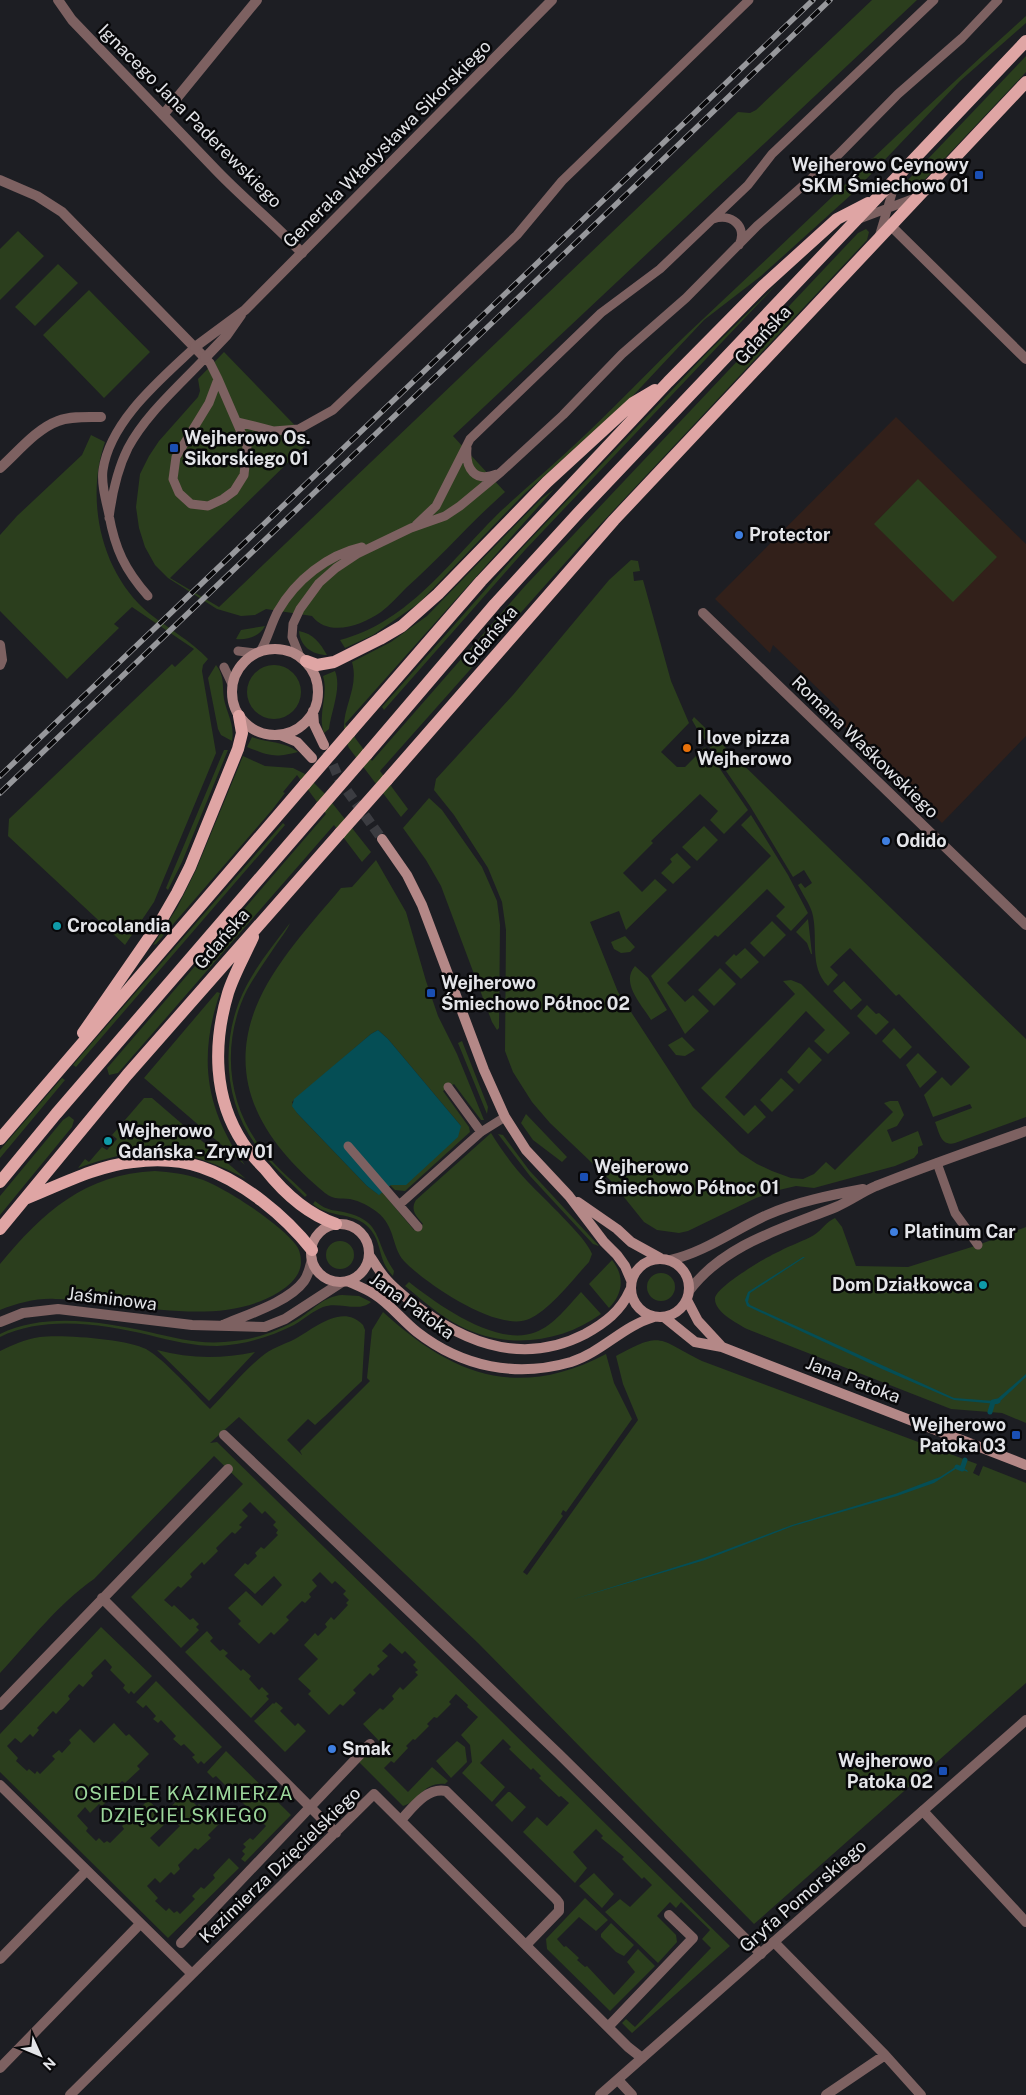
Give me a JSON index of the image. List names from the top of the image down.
{
  "streets": {
    "main road": ["Gdańska", "Jana Patoka"],
    "street": [
      "Ignacego Jana Paderewskiego",
      "Generała Władysława Sikorskiego",
      "Romana Waśkowskiego",
      "Jaśminowa",
      "Kazimierza Dzięcielskiego",
      "Gryfa Pomorskiego"
    ]
  },
  "crossings": [
    ["Ignacego Jana Paderewskiego", "Generała Władysława Sikorskiego"],
    ["Jaśminowa", "Jana Patoka"],
    ["Kazimierza Dzięcielskiego", "Gryfa Pomorskiego"]
  ],
  "districts": ["OSIEDLE KAZIMIERZA DZIĘCIELSKIEGO"],
  "places": {
    "transit": [
      "Wejherowo Ceynowy SKM Śmiechowo 01",
      "Wejherowo Os. Sikorskiego 01",
      "Wejherowo Śmiechowo Północ 02",
      "Wejherowo Śmiechowo Północ 01",
      "Wejherowo Patoka 03",
      "Wejherowo Patoka 02"
    ],
    "other": [
      "Protector",
      "I love pizza Wejherowo",
      "Odido",
      "Crocolandia",
      "Wejherowo Gdańska - Zryw 01",
      "Platinum Car",
      "Dom Działkowca",
      "Smak"
    ]
  },
  "north": "bottom right"
}
